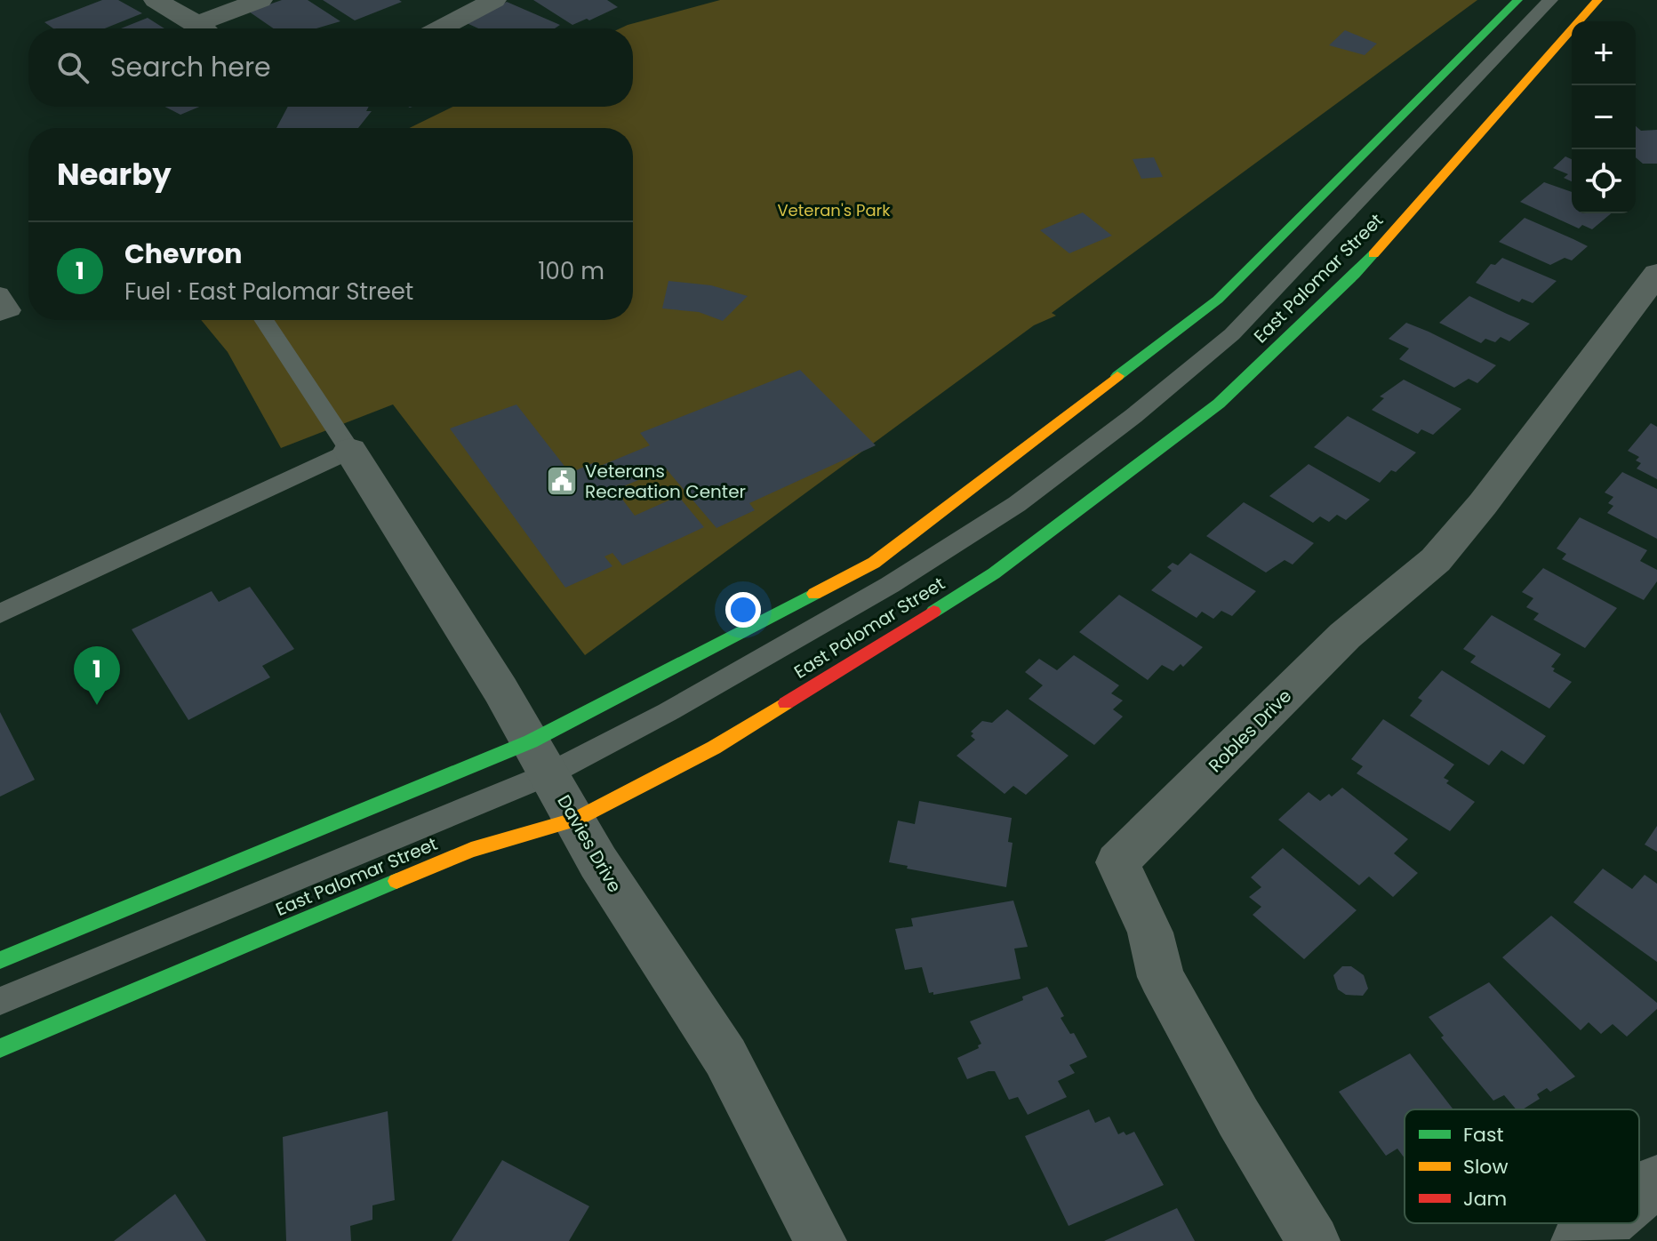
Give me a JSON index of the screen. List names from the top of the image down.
{
  "streets": {
    "main road": ["East Palomar Street"],
    "street": ["Robles Drive", "Davies Drive"]
  },
  "crossings": [
    ["East Palomar Street", "Davies Drive"]
  ],
  "parks": ["Veteran's Park"],
  "places": {
    "public building": ["Veterans Recreation Center"]
  },
  "legend": ["Fast", "Slow", "Jam"],
  "page": {
    "map_buttons": ["+", "−"],
    "search": "Search here",
    "heading": "Nearby",
    "list": [
      {
        "mark": "1",
        "name": "Chevron",
        "note": "Fuel · East Palomar Street",
        "value": "100 m"
      }
    ],
    "pins": "1"
  }
}
